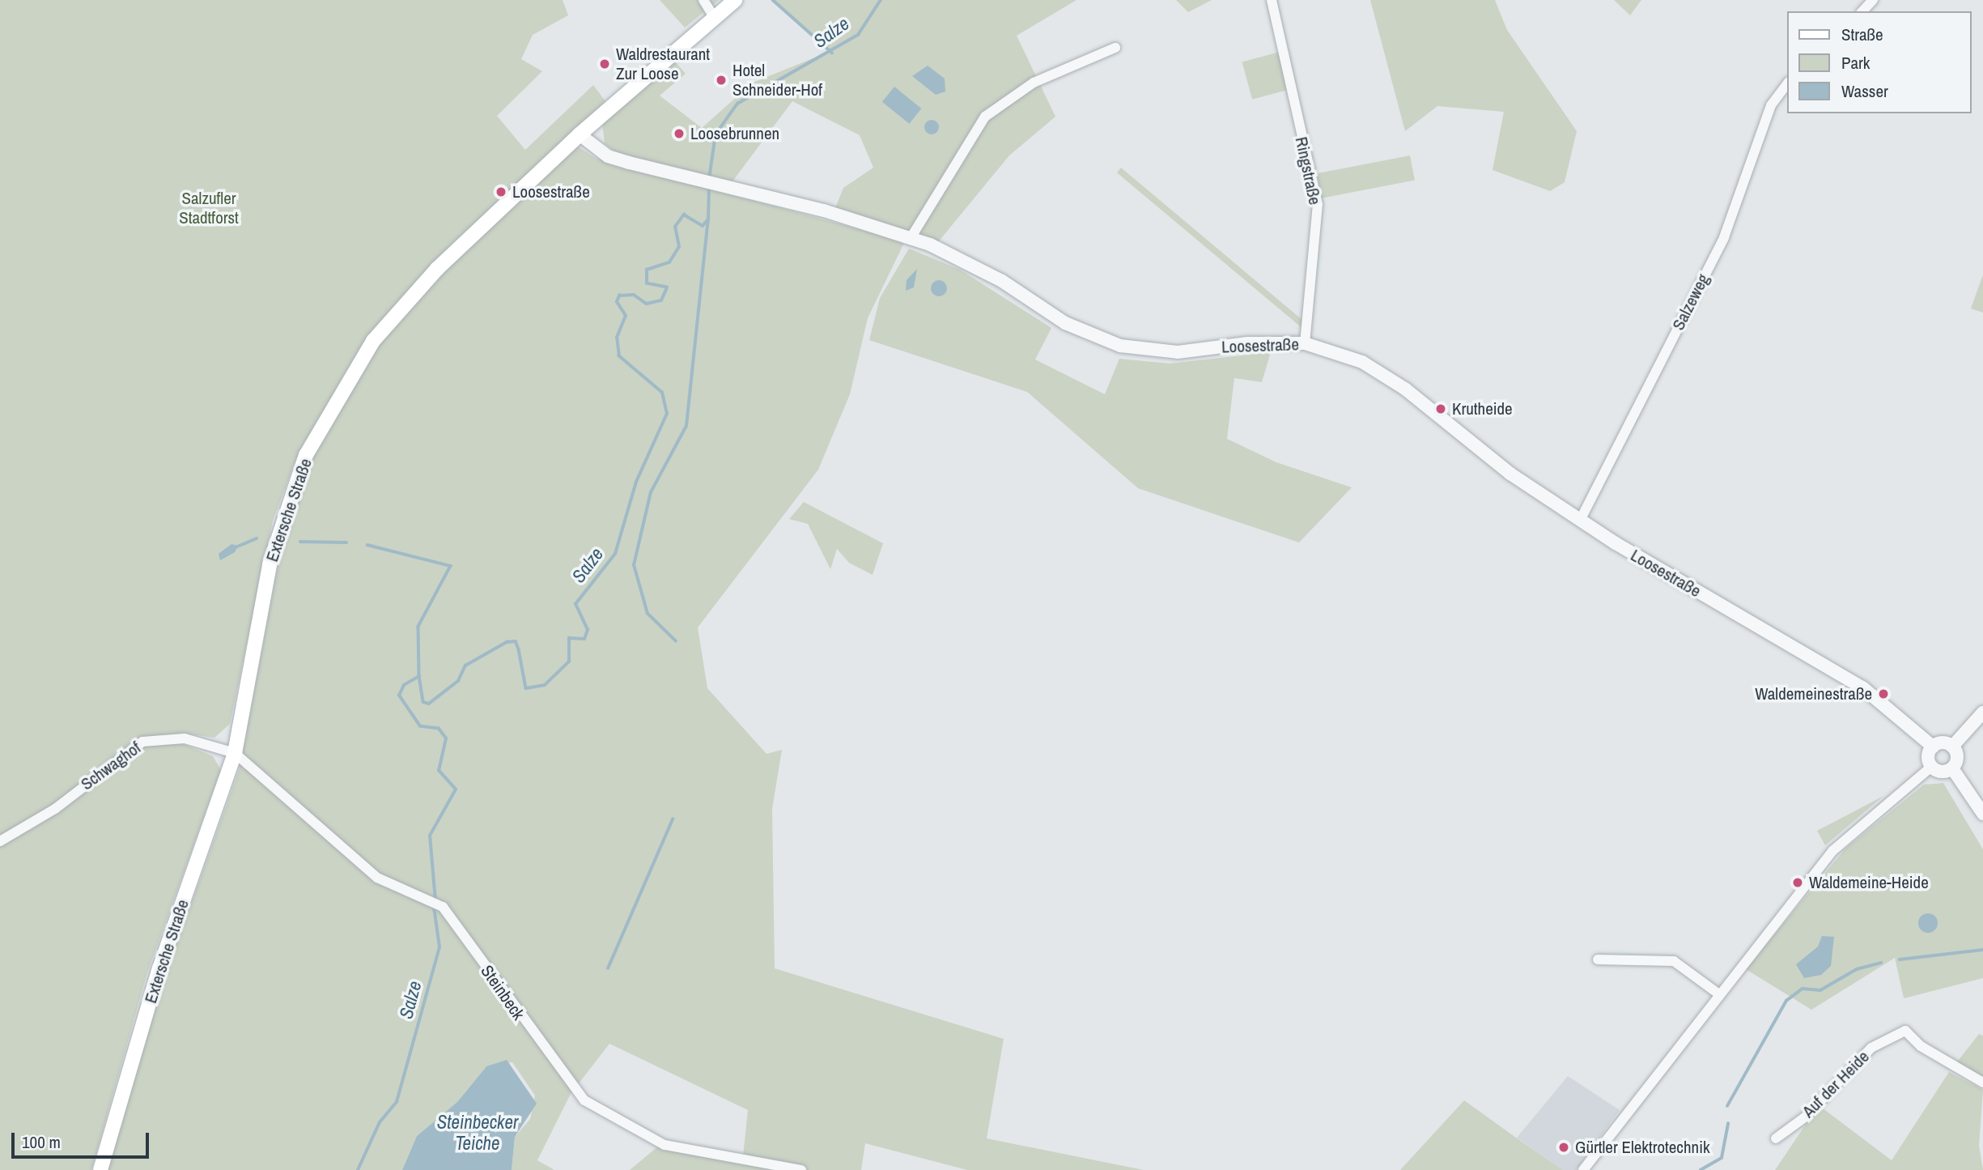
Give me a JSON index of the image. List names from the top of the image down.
{
  "streets": {
    "main road": ["Extersche Straße"],
    "street": [
      "Ringstraße",
      "Salzeweg",
      "Loosestraße",
      "Schwaghof",
      "Steinbeck",
      "Auf der Heide"
    ]
  },
  "crossings": [
    ["Ringstraße", "Loosestraße"],
    ["Salzeweg", "Loosestraße"],
    ["Loosestraße", "Extersche Straße"],
    ["Extersche Straße", "Schwaghof"],
    ["Extersche Straße", "Steinbeck"],
    ["Schwaghof", "Steinbeck"]
  ],
  "water": ["Salze", "Steinbecker Teiche"],
  "parks": ["Salzufler Stadtforst"],
  "places": [
    "Waldrestaurant Zur Loose",
    "Hotel Schneider-Hof",
    "Loosebrunnen",
    "Loosestraße",
    "Krutheide",
    "Waldemeinestraße",
    "Waldemeine-Heide",
    "Gürtler Elektrotechnik"
  ],
  "legend": ["Straße", "Park", "Wasser"],
  "scale_bar": "100 m"
}
